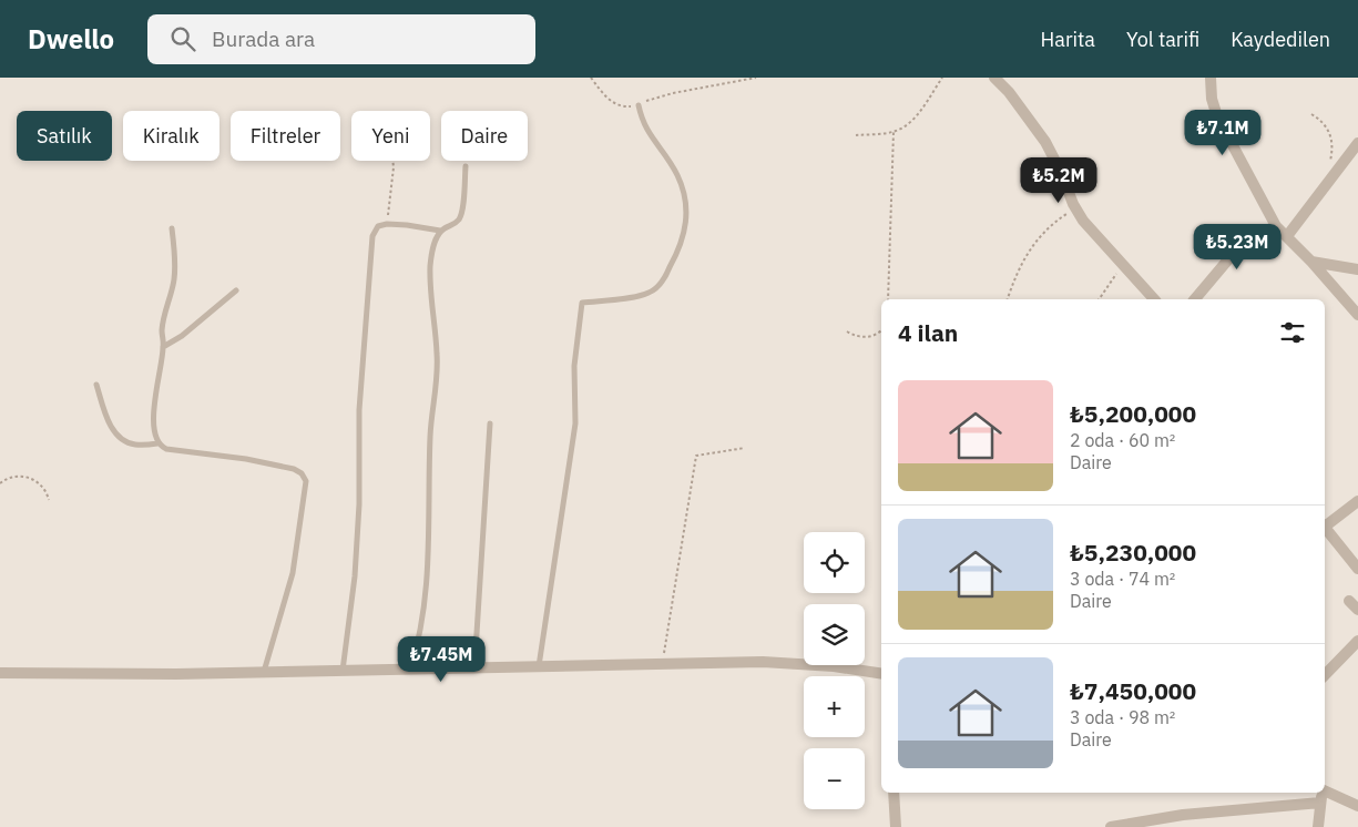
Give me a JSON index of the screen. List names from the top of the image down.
{
  "page": {
    "header": "Dwello",
    "search": "Burada ara",
    "nav": ["Harita", "Yol tarifi", "Kaydedilen"],
    "price": [
      "₺7.1M",
      "₺5.2M",
      "₺5.23M",
      "₺7.45M"
    ],
    "chip": [
      "Satılık",
      "Kiralık",
      "Filtreler",
      "Yeni",
      "Daire"
    ],
    "heading": "4 ilan",
    "list": [
      {
        "name": "₺5,200,000",
        "note": "2 oda · 60 m² · Daire"
      },
      {
        "name": "₺5,230,000",
        "note": "3 oda · 74 m² · Daire"
      },
      {
        "name": "₺7,450,000",
        "note": "3 oda · 98 m² · Daire"
      }
    ],
    "map_buttons": ["+", "−"]
  }
}
